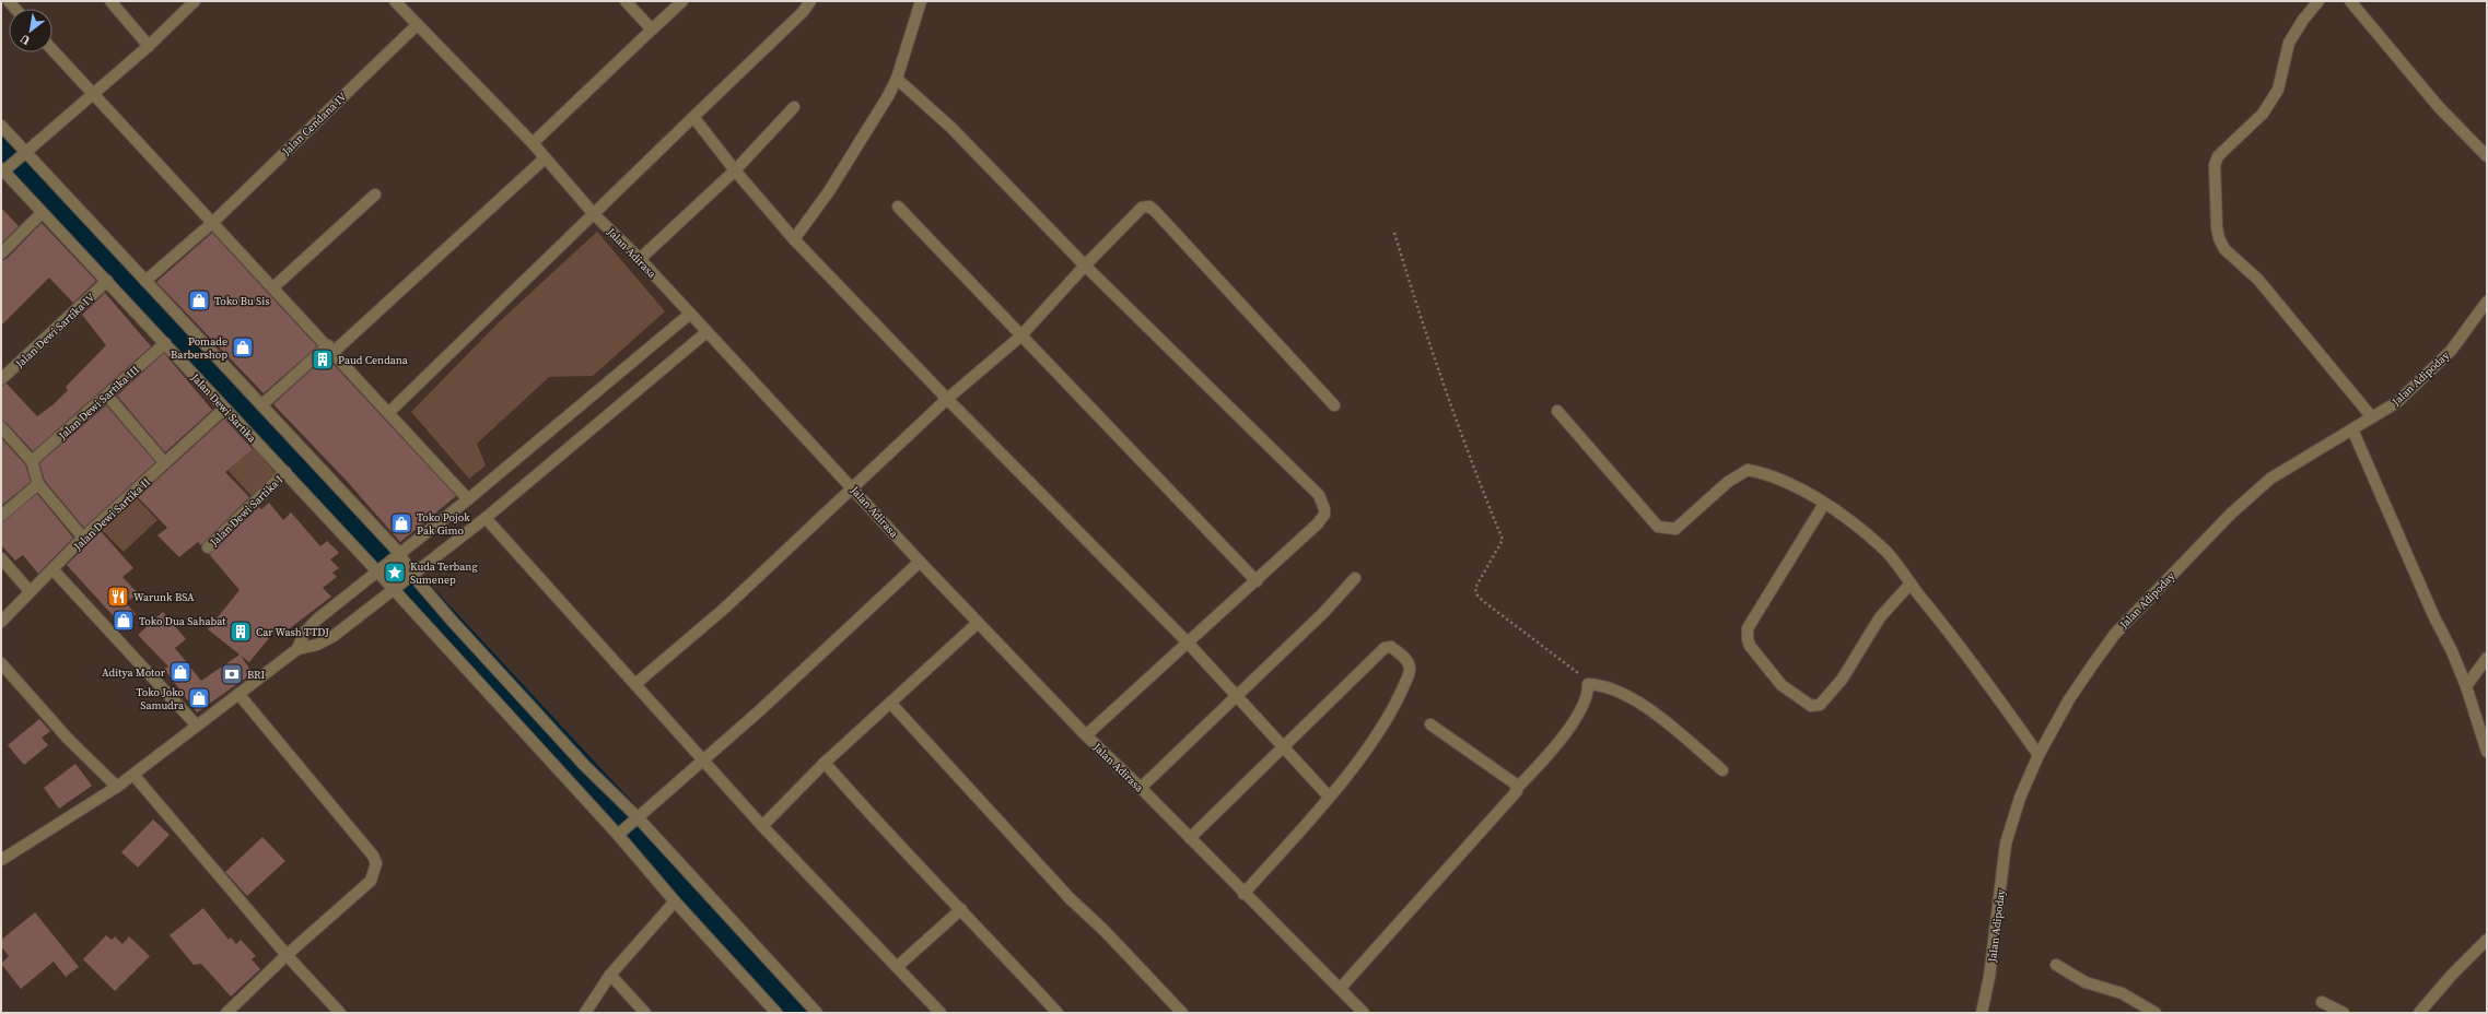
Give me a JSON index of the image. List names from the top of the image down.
{
  "streets": {
    "street": [
      "Jalan Cendana IV",
      "Jalan Adirasa",
      "Jalan Dewi Sartika IV",
      "Jalan Adipoday",
      "Jalan Dewi Sartika III",
      "Jalan Dewi Sartika",
      "Jalan Dewi Sartika I",
      "Jalan Dewi Sartika II"
    ]
  },
  "crossings": [
    ["Jalan Cendana IV", "Jalan Adirasa"],
    ["Jalan Dewi Sartika IV", "Jalan Dewi Sartika"],
    ["Jalan Dewi Sartika III", "Jalan Dewi Sartika"],
    ["Jalan Dewi Sartika", "Jalan Dewi Sartika I"],
    ["Jalan Dewi Sartika", "Jalan Dewi Sartika II"]
  ],
  "places": {
    "shop": [
      "Toko Bu Sis",
      "Pomade Barbershop",
      "Toko Pojok Pak Gimo",
      "Toko Dua Sahabat",
      "Aditya Motor",
      "Toko Joko Samudra"
    ],
    "building": ["Paud Cendana", "Car Wash TTDJ"],
    "place": ["Kuda Terbang Sumenep"],
    "restaurant": ["Warunk BSA"],
    "bank": ["BRI"]
  },
  "north": "bottom left"
}
